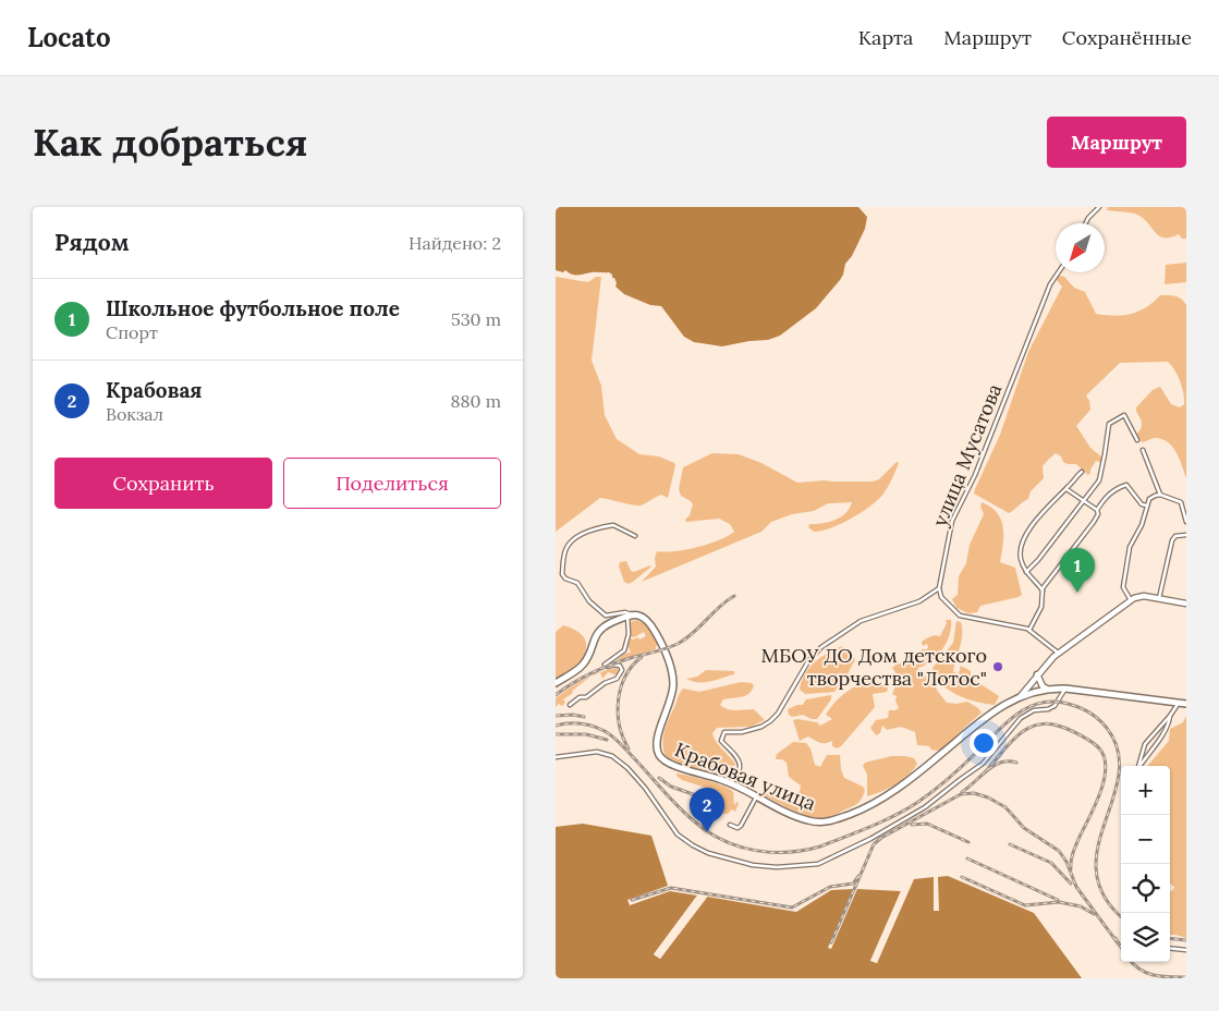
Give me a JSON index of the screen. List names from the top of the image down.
{
  "streets": {
    "main road": ["Крабовая улица"],
    "street": ["улица Мусатова"]
  },
  "places": ["МБОУ ДО Дом детского творчества \"Лотос\""],
  "north": "bottom left",
  "page": {
    "header": "Locato",
    "nav": ["Карта", "Маршрут", "Сохранённые"],
    "buttons": [
      "Маршрут",
      ["Сохранить", "Поделиться"]
    ],
    "title": "Как добраться",
    "heading": ["Рядом", "Найдено: 2"],
    "list": [
      {
        "mark": "1",
        "name": "Школьное футбольное поле",
        "note": "Спорт",
        "value": "530 m"
      },
      {
        "mark": "2",
        "name": "Крабовая",
        "note": "Вокзал",
        "value": "880 m"
      }
    ],
    "pins": ["1", "2"],
    "map_buttons": ["+", "−"]
  }
}
